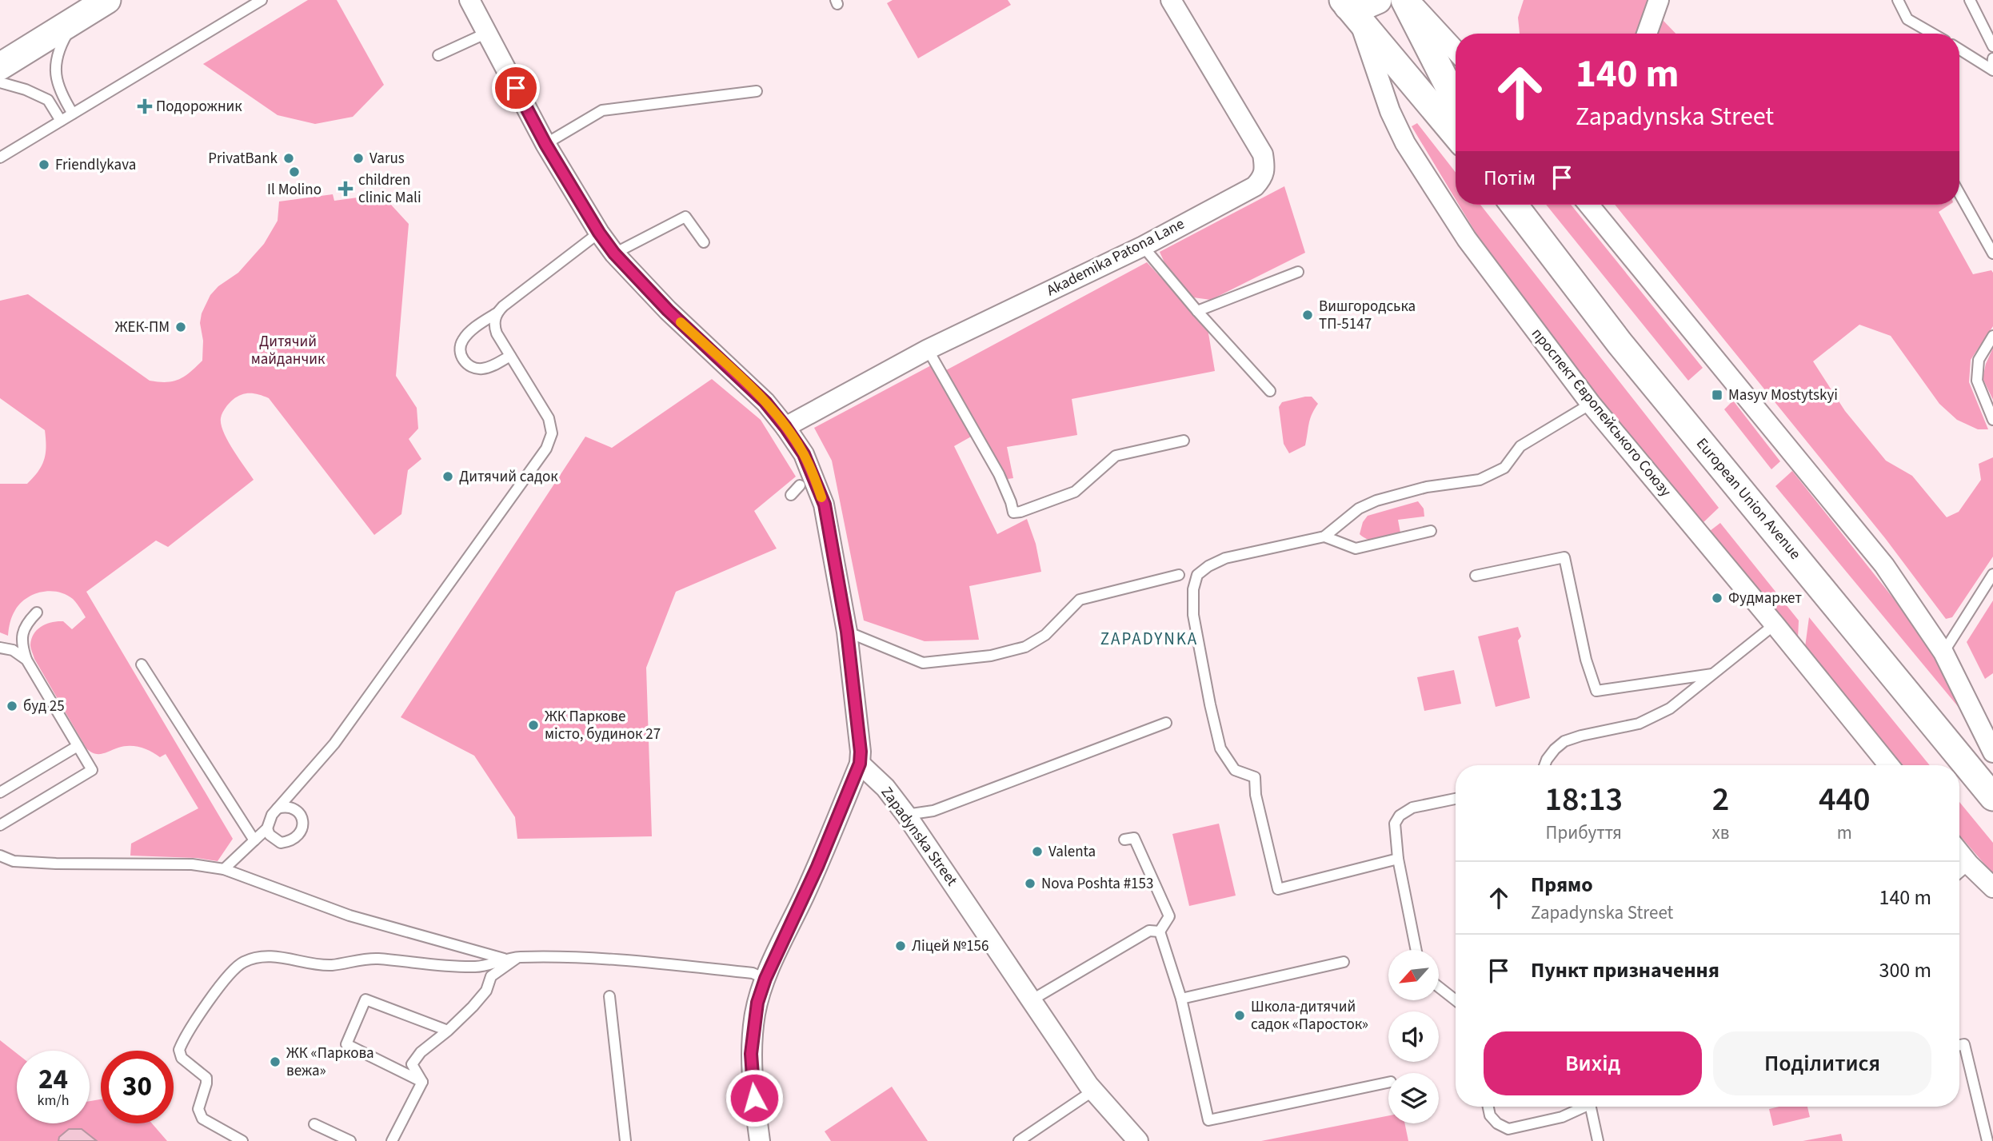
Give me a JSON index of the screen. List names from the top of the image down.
{
  "streets": {
    "main road": ["European Union Avenue"],
    "street": ["Akademika Patona Lane", "проспект Європейського Союзу", "Zapadynska Street"]
  },
  "districts": ["ZAPADYNKA"],
  "parks": ["Дитячий майданчик"],
  "places": {
    "health": ["Подорожник", "children clinic Mali"],
    "other": [
      "PrivatBank",
      "Varus",
      "Friendlykava",
      "Il Molino",
      "Вишгородська ТП-5147",
      "ЖЕК-ПМ",
      "Дитячий садок",
      "Фудмаркет",
      "буд 25",
      "ЖК Паркове місто, будинок 27",
      "Valenta",
      "Nova Poshta #153",
      "Ліцей №156",
      "Школа-дитячий садок «Паросток»",
      "ЖК «Паркова вежа»"
    ],
    "transit": ["Masyv Mostytskyi"]
  },
  "north": "bottom left",
  "page": {
    "turn": ["140 m", "Zapadynska Street"],
    "then": "Потім",
    "eta": [
      "18:13",
      "Прибуття",
      "2",
      "хв",
      "440",
      "m"
    ],
    "list": [
      {
        "name": "Прямо",
        "note": "Zapadynska Street",
        "value": "140 m"
      },
      {
        "name": "Пункт призначення",
        "value": "300 m"
      }
    ],
    "buttons": ["Вихід", "Поділитися"],
    "speed": "24 km/h",
    "limit": "30"
  }
}
